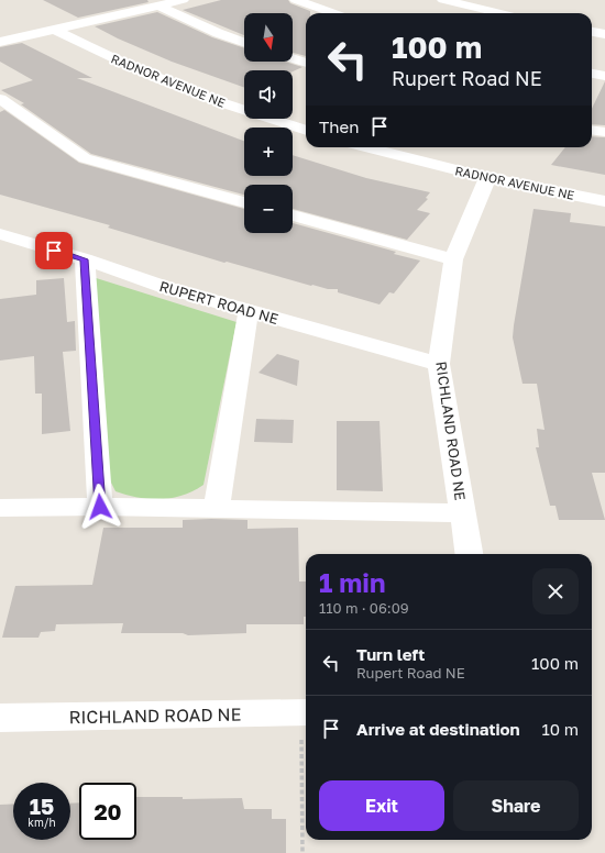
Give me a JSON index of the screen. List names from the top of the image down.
{
  "streets": {
    "street": ["RADNOR AVENUE NE", "RUPERT ROAD NE", "RICHLAND ROAD NE"]
  },
  "crossings": [
    ["RADNOR AVENUE NE", "RICHLAND ROAD NE"],
    ["RUPERT ROAD NE", "RICHLAND ROAD NE"]
  ],
  "north": "bottom",
  "page": {
    "map_buttons": ["+", "−"],
    "turn": ["100 m", "Rupert Road NE"],
    "then": "Then",
    "heading": ["1 min", "110 m · 06:09"],
    "list": [
      {
        "name": "Turn left",
        "note": "Rupert Road NE",
        "value": "100 m"
      },
      {
        "name": "Arrive at destination",
        "value": "10 m"
      }
    ],
    "buttons": ["Exit", "Share"],
    "speed": "15 km/h",
    "limit": "20"
  }
}
